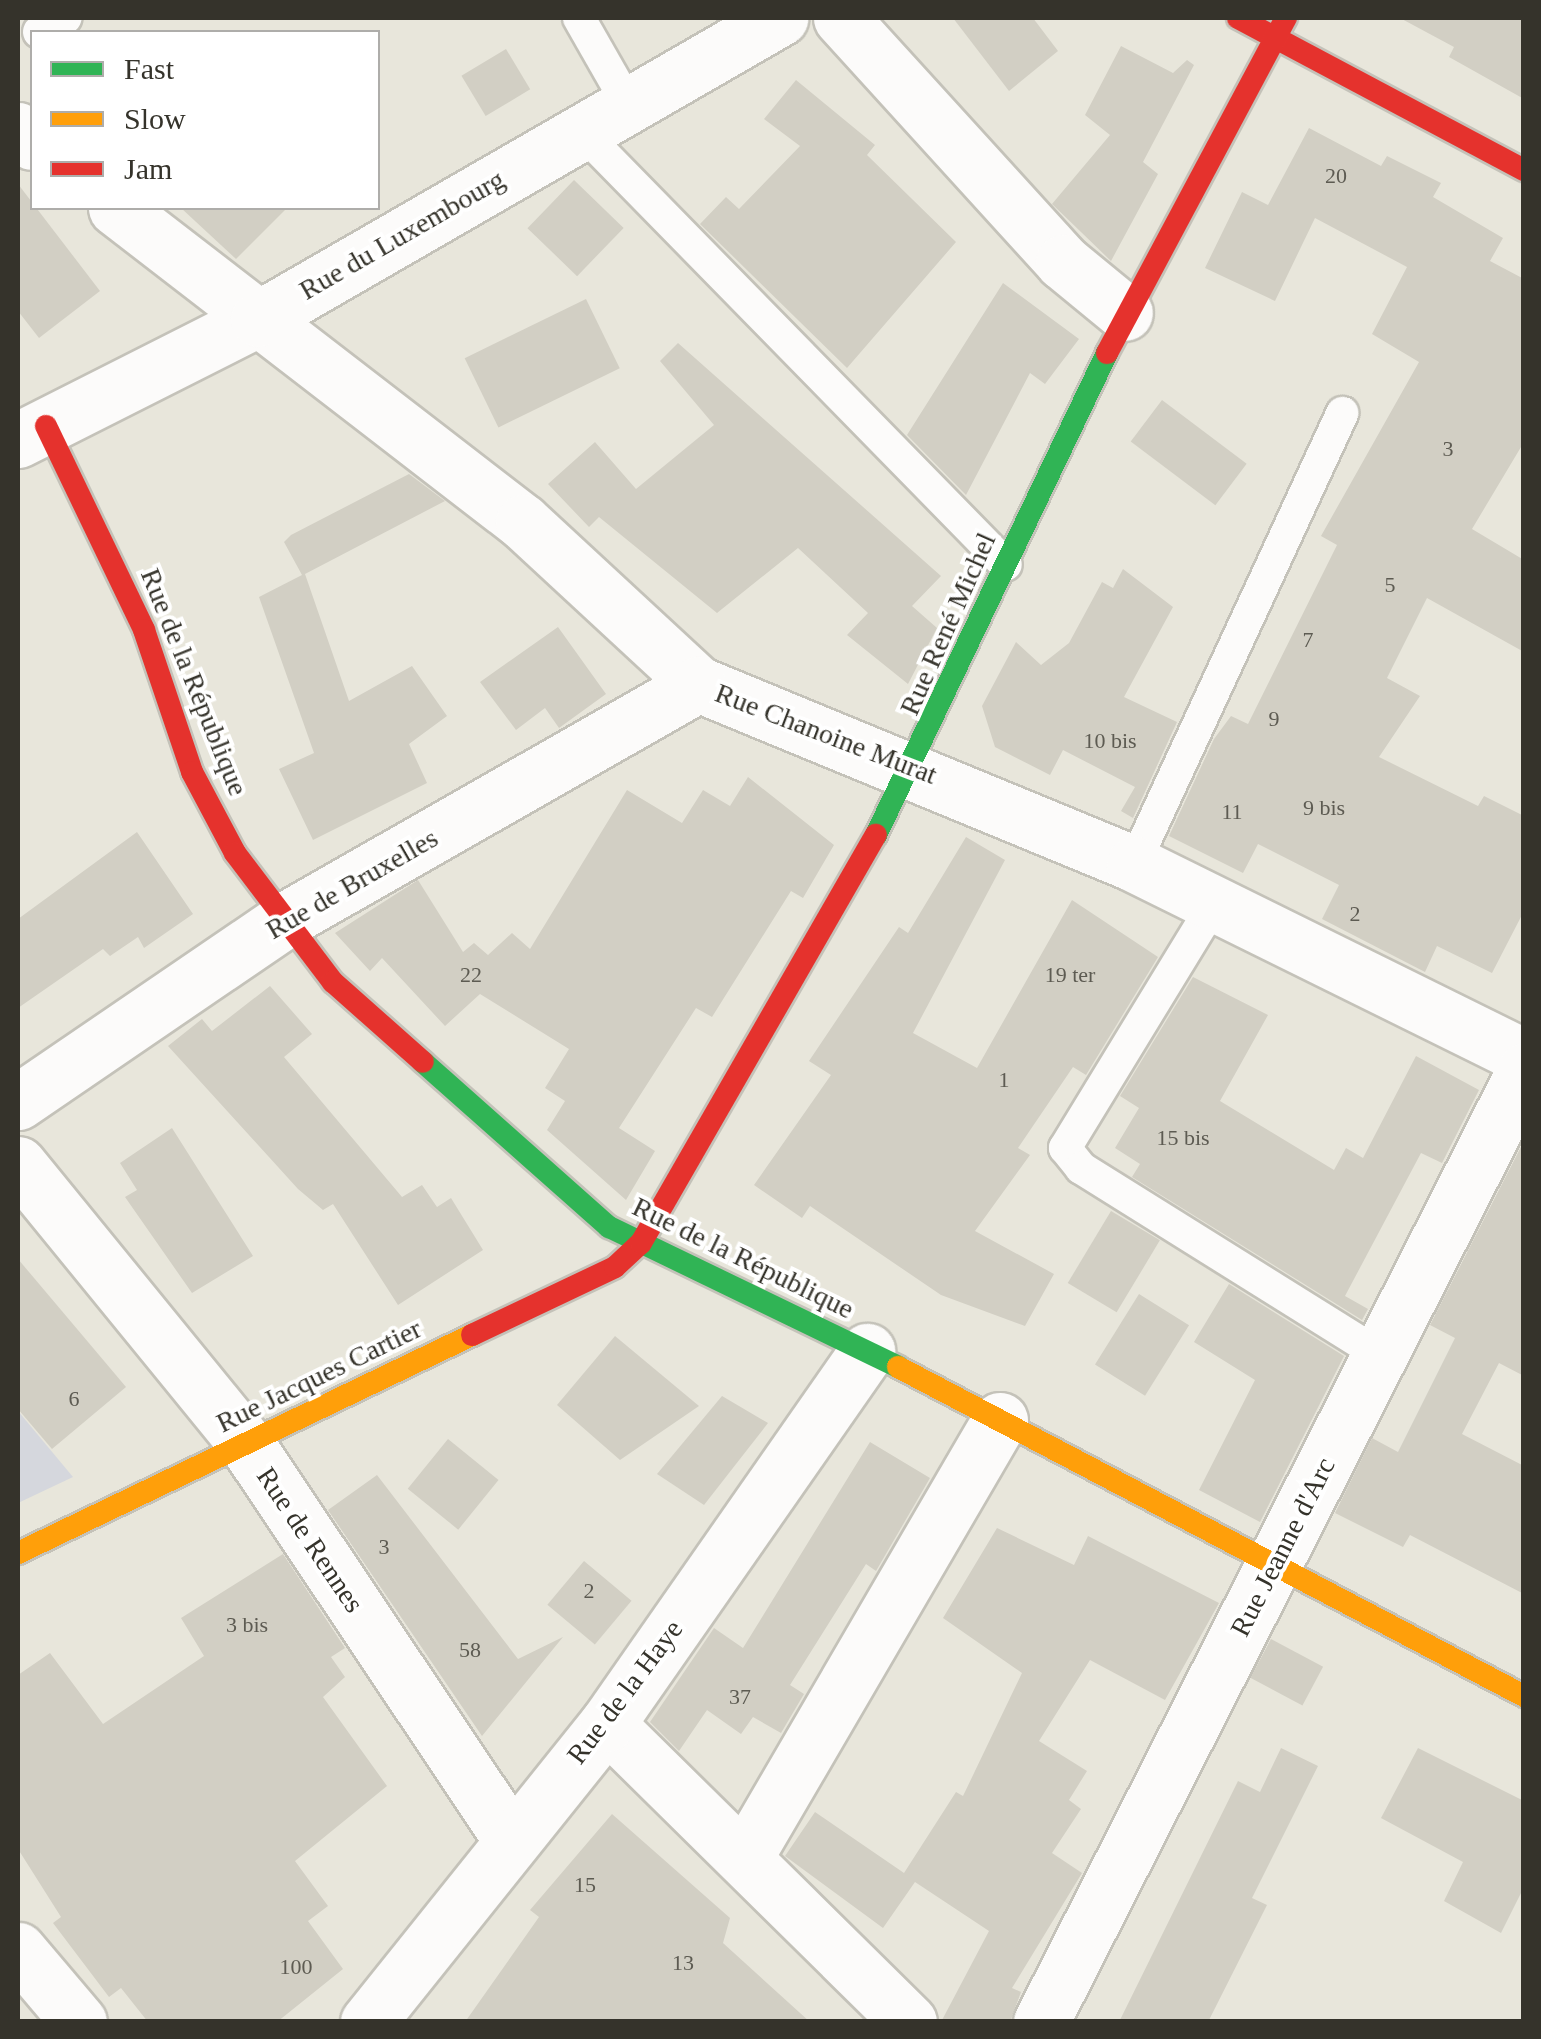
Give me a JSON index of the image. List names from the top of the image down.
{
  "streets": {
    "street": [
      "Rue du Luxembourg",
      "Rue René Michel",
      "Rue de la République",
      "Rue Chanoine Murat",
      "Rue de Bruxelles",
      "Rue Jacques Cartier",
      "Rue de Rennes",
      "Rue Jeanne d'Arc",
      "Rue de la Haye"
    ]
  },
  "crossings": [
    ["Rue du Luxembourg", "Rue de la République"],
    ["Rue du Luxembourg", "Rue Chanoine Murat"],
    ["Rue René Michel", "Rue de la République"],
    ["Rue René Michel", "Rue Chanoine Murat"],
    ["Rue René Michel", "Rue Jacques Cartier"],
    ["Rue de la République", "Rue de Bruxelles"],
    ["Rue de la République", "Rue Jacques Cartier"],
    ["Rue de la République", "Rue Jeanne d'Arc"],
    ["Rue de la République", "Rue de la Haye"],
    ["Rue Chanoine Murat", "Rue de Bruxelles"],
    ["Rue Jacques Cartier", "Rue de Rennes"],
    ["Rue de Rennes", "Rue de la Haye"]
  ],
  "house_numbers": [
    "20",
    "3",
    "5",
    "7",
    "9",
    "10 bis",
    "9 bis",
    "11",
    "2",
    "22",
    "19 ter",
    "1",
    "15 bis",
    "6",
    "3",
    "2",
    "3 bis",
    "58",
    "37",
    "15",
    "13",
    "100"
  ],
  "legend": ["Fast", "Slow", "Jam"]
}
